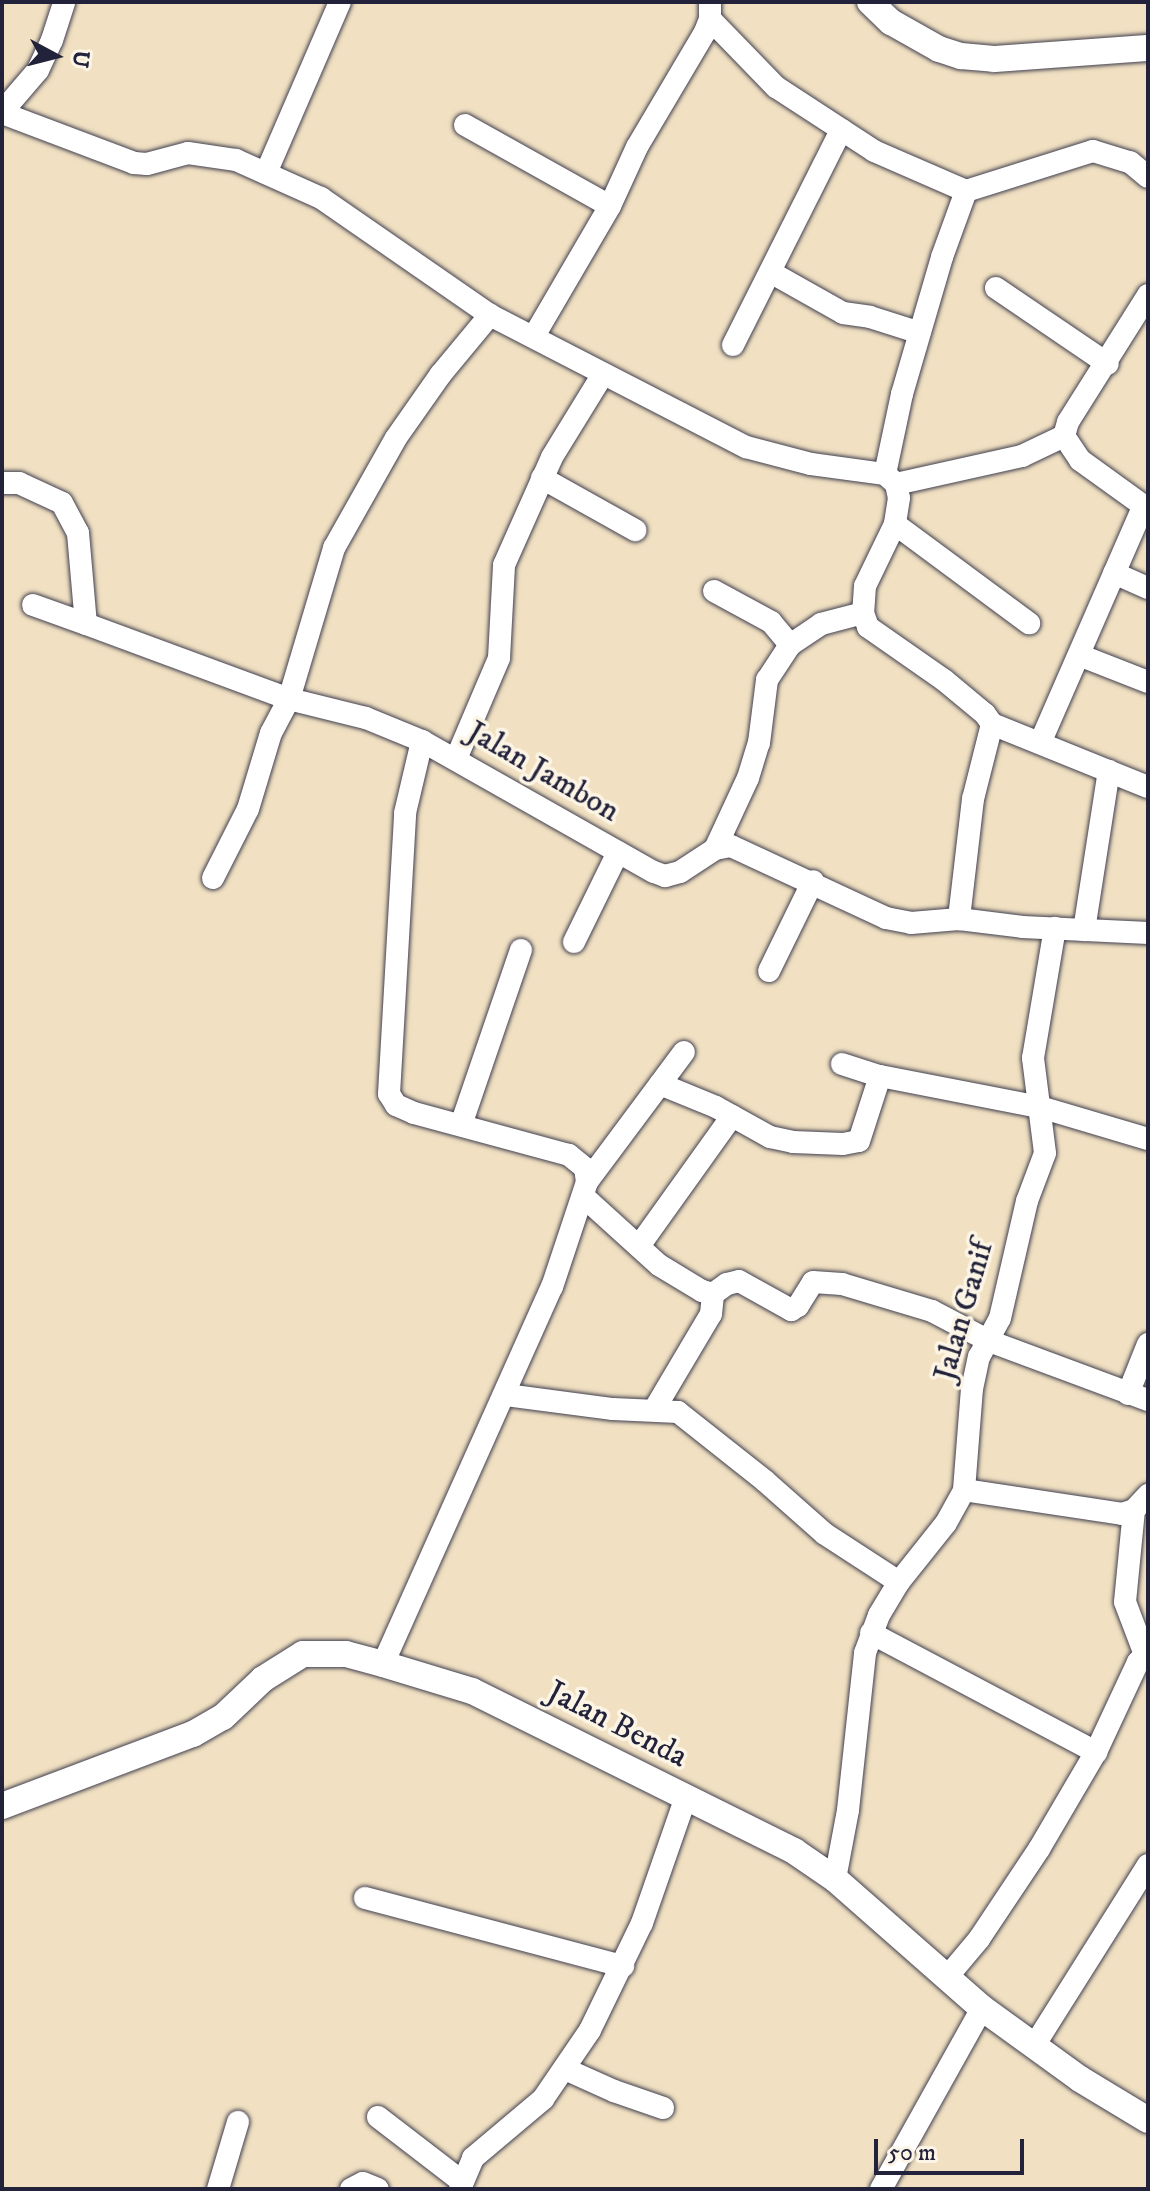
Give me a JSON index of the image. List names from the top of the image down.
{
  "streets": {
    "street": ["Jalan Jambon", "Jalan Ganif", "Jalan Benda"]
  },
  "crossings": [
    ["Jalan Ganif", "Jalan Benda"]
  ],
  "scale_bar": "50 m",
  "north": "right"
}
